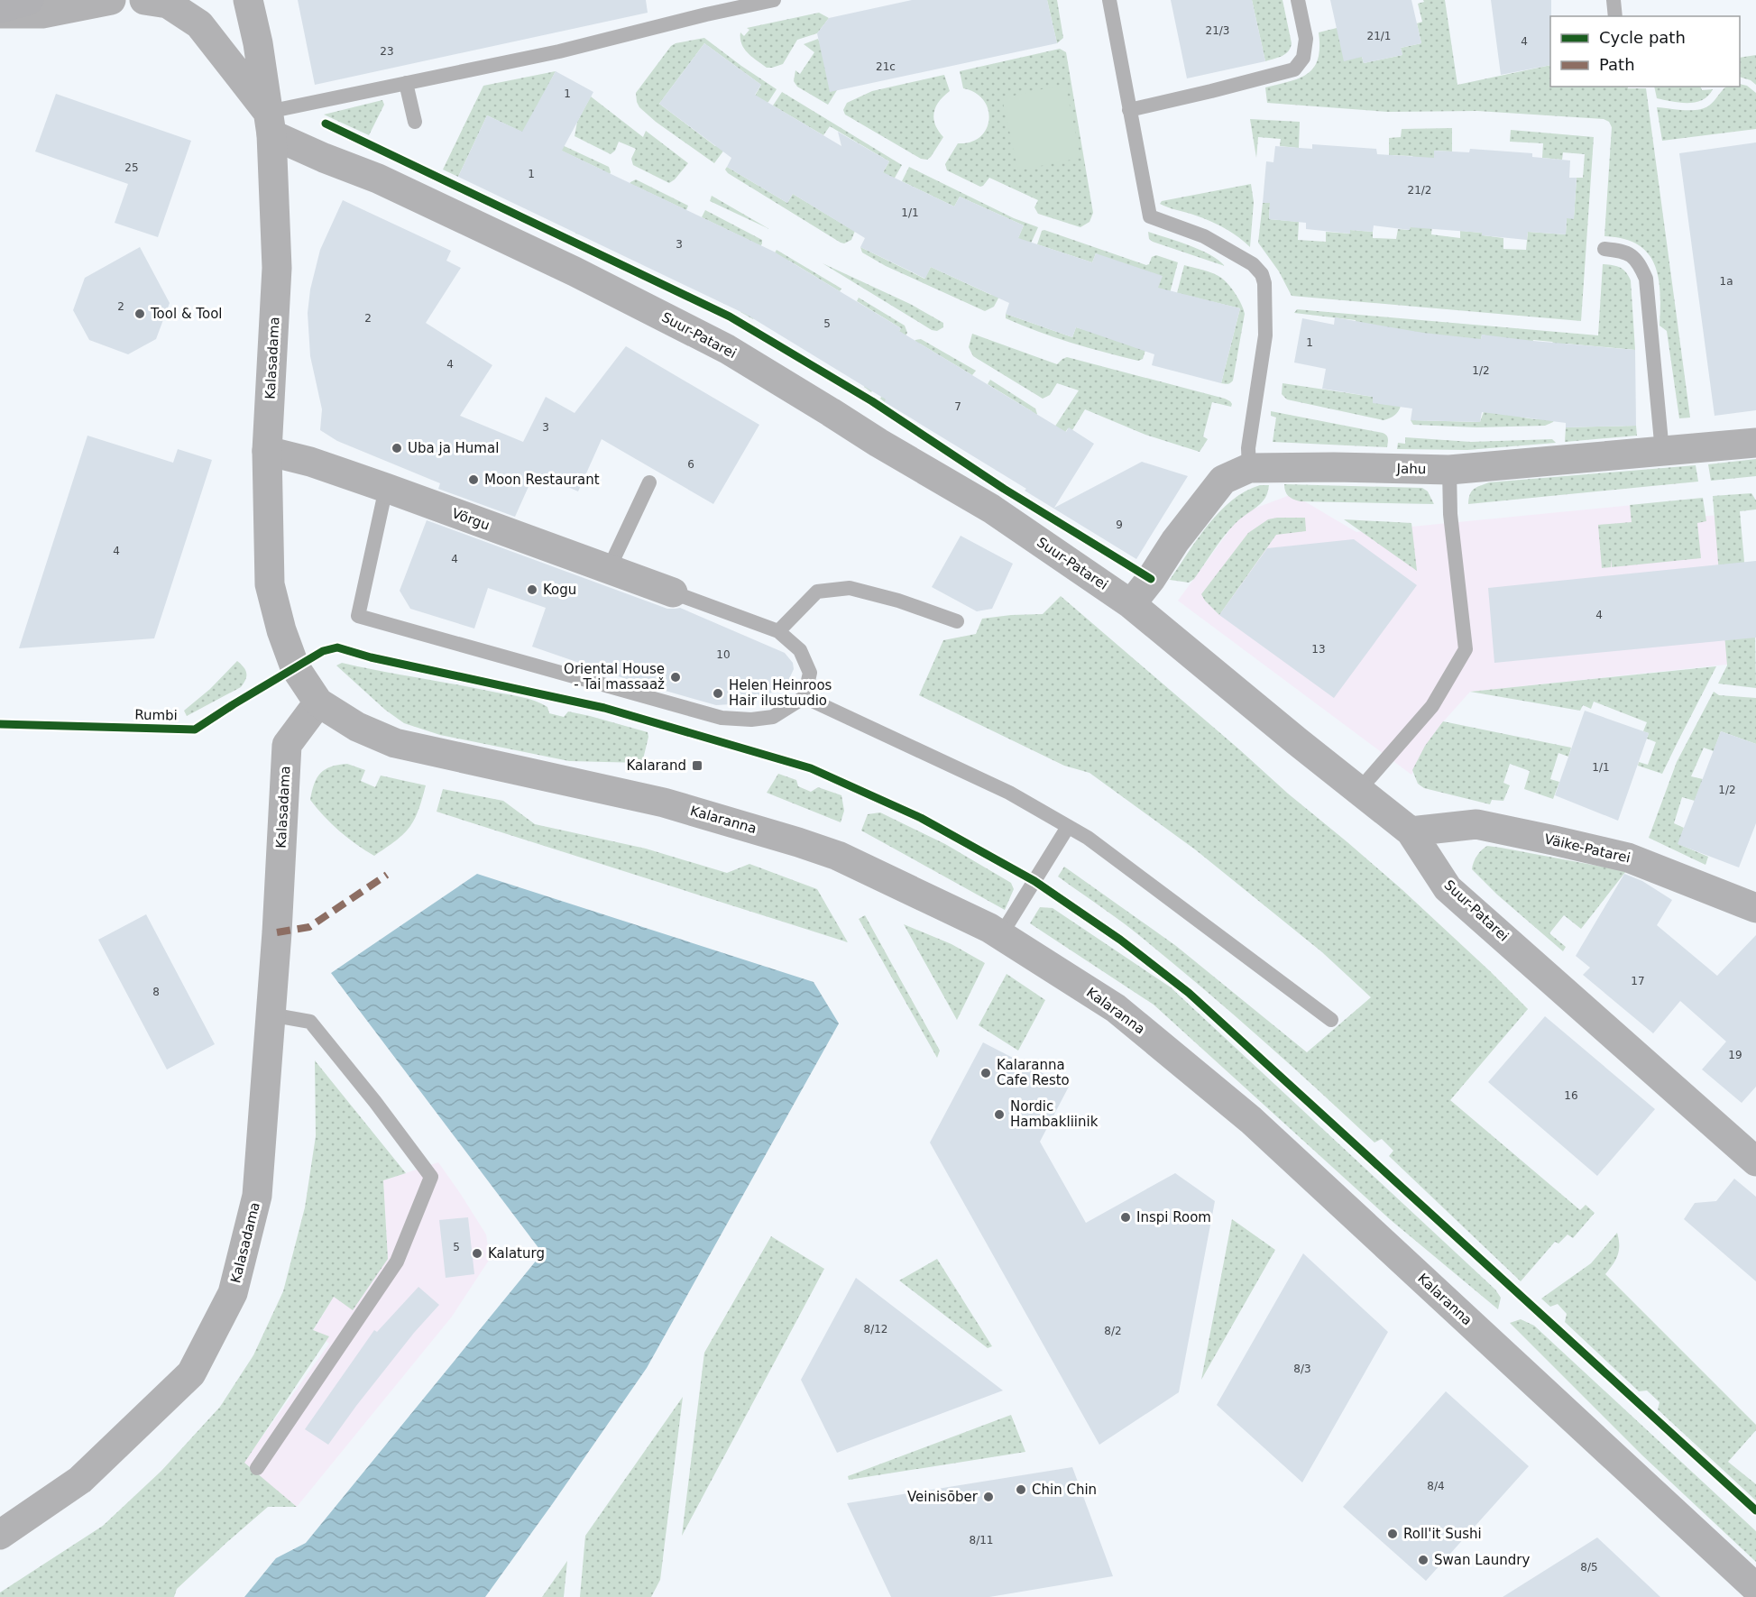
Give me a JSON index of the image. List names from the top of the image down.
{
  "streets": {
    "street": [
      "Suur-Patarei",
      "Kalasadama",
      "Jahu",
      "Võrgu",
      "Kalaranna",
      "Väike-Patarei"
    ],
    "cycle path": ["Rumbi"]
  },
  "crossings": [
    ["Suur-Patarei", "Kalasadama"],
    ["Suur-Patarei", "Jahu"],
    ["Suur-Patarei", "Väike-Patarei"],
    ["Kalasadama", "Võrgu"],
    ["Kalasadama", "Kalaranna"]
  ],
  "places": {
    "other": [
      "Tool & Tool",
      "Uba ja Humal",
      "Moon Restaurant",
      "Kogu",
      "Oriental House - Tai massaaž",
      "Helen Heinroos Hair ilustuudio",
      "Kalaranna Cafe Resto",
      "Nordic Hambakliinik",
      "Inspi Room",
      "Kalaturg",
      "Chin Chin",
      "Veinisõber",
      "Roll'it Sushi",
      "Swan Laundry"
    ],
    "transit": ["Kalarand"]
  },
  "house_numbers": [
    "21/3",
    "21/1",
    "4",
    "23",
    "21c",
    "1",
    "25",
    "1",
    "21/2",
    "1/1",
    "3",
    "1a",
    "2",
    "2",
    "5",
    "1",
    "4",
    "1/2",
    "7",
    "3",
    "6",
    "9",
    "4",
    "4",
    "4",
    "13",
    "10",
    "1/1",
    "1/2",
    "17",
    "8",
    "19",
    "16",
    "5",
    "8/12",
    "8/2",
    "8/3",
    "8/4",
    "8/11",
    "8/5"
  ],
  "legend": ["Cycle path", "Path"]
}
